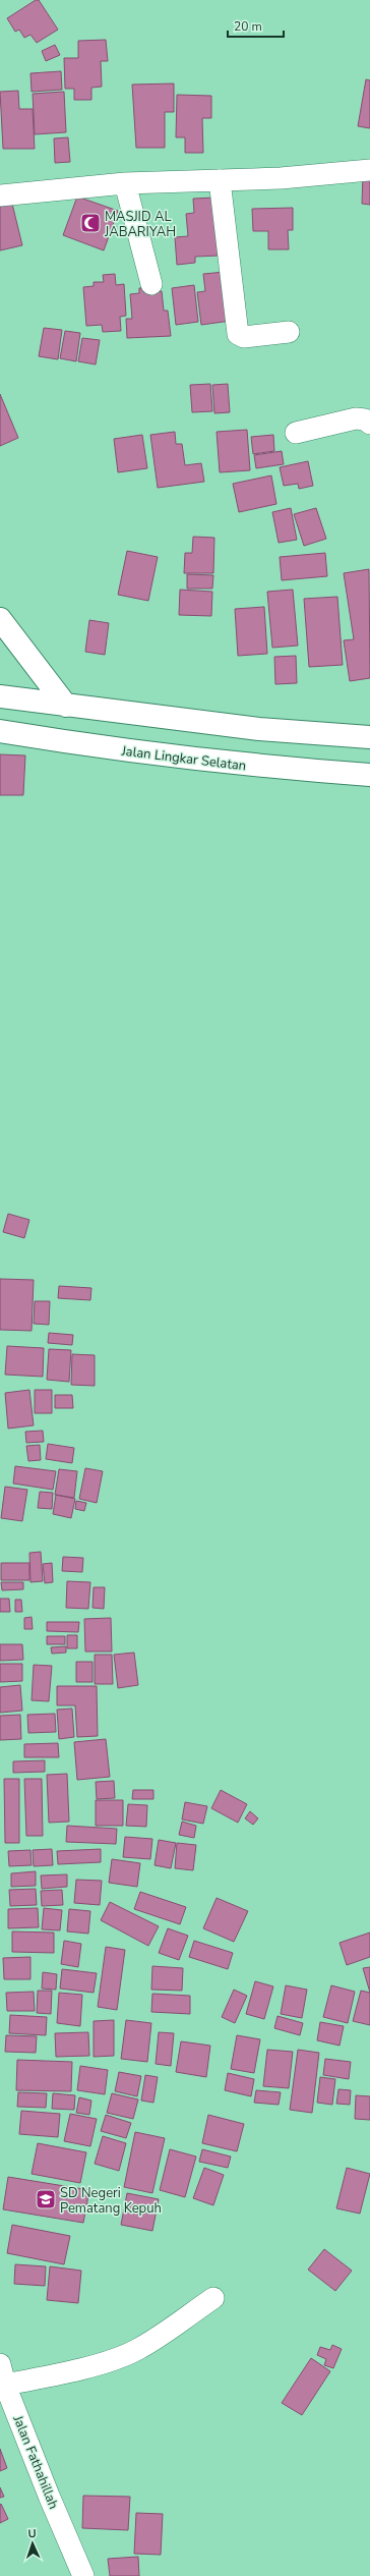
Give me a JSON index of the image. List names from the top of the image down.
{
  "streets": {
    "highway": ["Jalan Lingkar Selatan"],
    "street": ["Jalan Fathahillah"]
  },
  "places": {
    "mosque": ["MASJID AL JABARIYAH"],
    "school or university": ["SD Negeri Pematang Kepuh"]
  },
  "scale_bar": "20 m",
  "north": "top"
}
